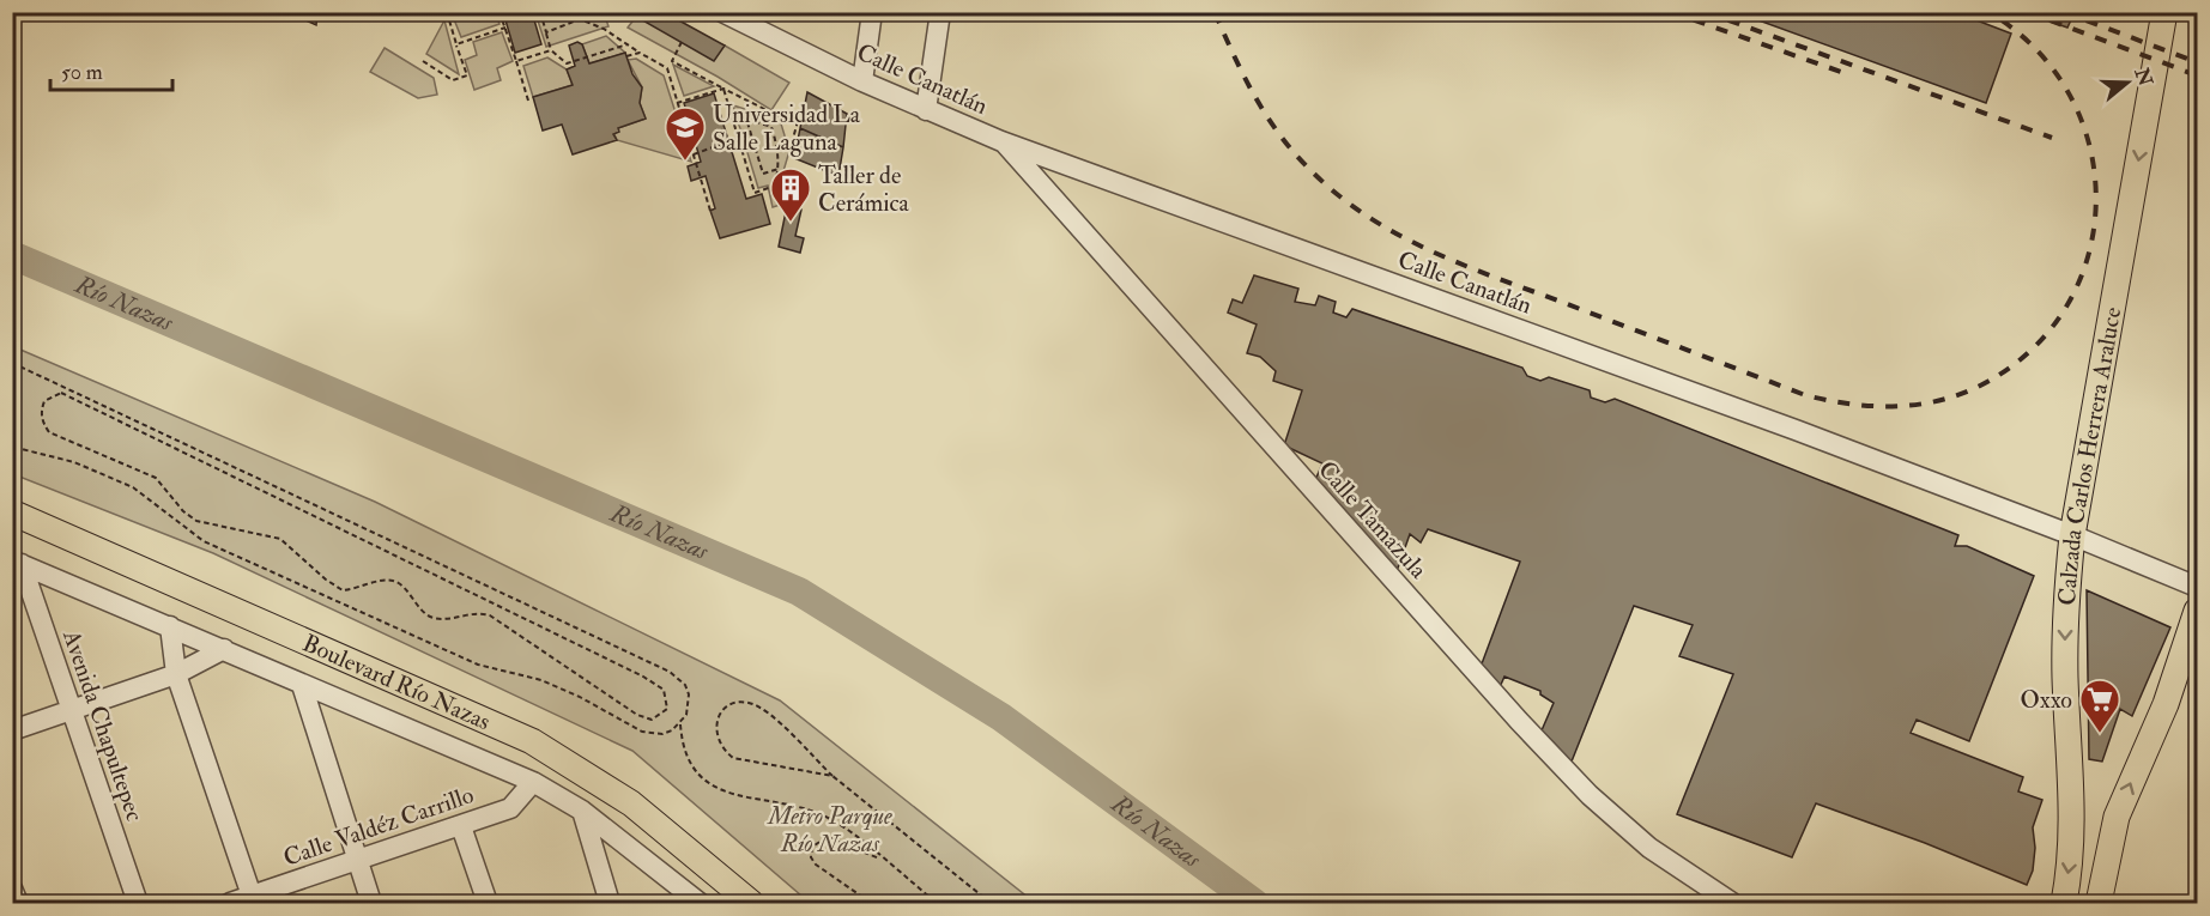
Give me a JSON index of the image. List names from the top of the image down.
{
  "streets": {
    "main road": ["Calzada Carlos Herrera Araluce", "Boulevard Río Nazas"],
    "street": [
      "Calle Canatlán",
      "Calle Tamazula",
      "Avenida Chapultepec",
      "Calle Valdéz Carrillo"
    ]
  },
  "crossings": [
    ["Calle Canatlán", "Calzada Carlos Herrera Araluce"],
    ["Calle Canatlán", "Calle Tamazula"],
    ["Boulevard Río Nazas", "Avenida Chapultepec"],
    ["Boulevard Río Nazas", "Calle Valdéz Carrillo"]
  ],
  "water": ["Río Nazas"],
  "parks": ["Metro Parque Río Nazas"],
  "places": {
    "school or university": ["Universidad La Salle Laguna"],
    "building": ["Taller de Cerámica"],
    "supermarket": ["Oxxo"]
  },
  "scale_bar": "50 m",
  "north": "right"
}
